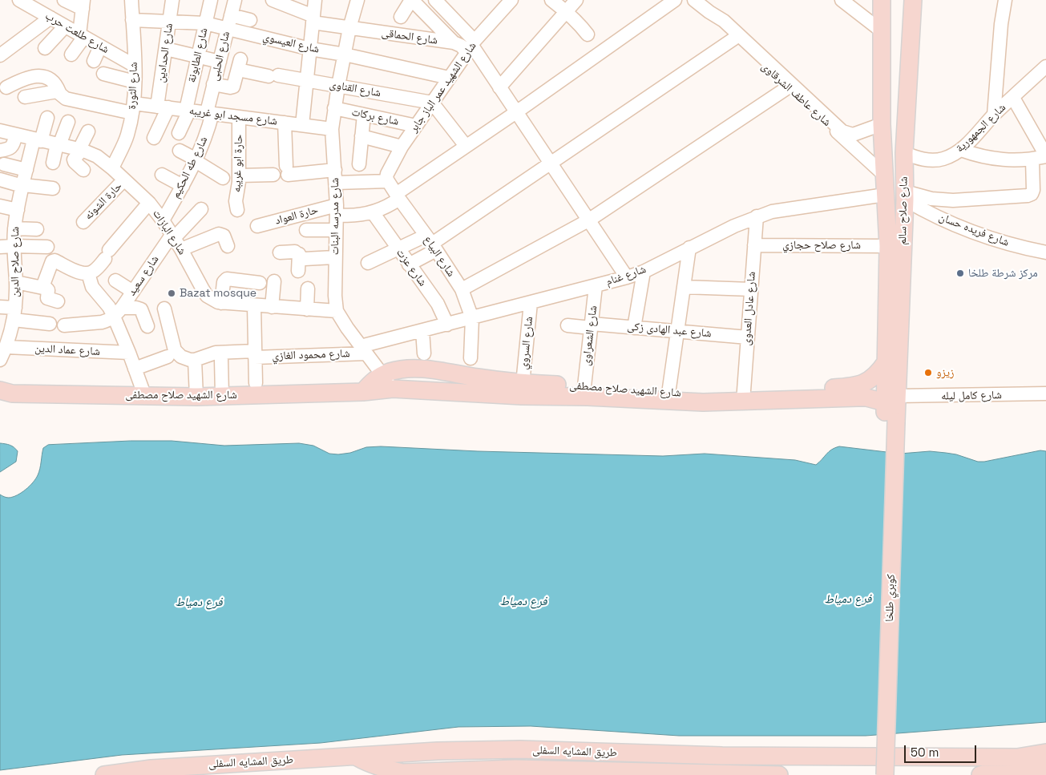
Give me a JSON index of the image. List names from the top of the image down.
{
  "streets": {
    "main road": [
      "شارع صلاح سالم",
      "شارع الشهيد صلاح مصطفى",
      "كوبري طلخا",
      "طريق المشايه السفلى"
    ],
    "street": [
      "شارع طلعت حرب",
      "شارع الحماقى",
      "شارع العيسوي",
      "شارع الحدادين",
      "شارع الطابونة",
      "شارع الحلبى",
      "شارع الثورة",
      "شارع الشهيد عمر الباز جابر",
      "شارع القناوى",
      "شارع عاطف الشرقاوى",
      "شارع مسجد ابو غريبه",
      "شارع بركات",
      "شارع الجمهورية",
      "حارة ابو غريبه",
      "شارع طه الحكيم",
      "حارة الشونه",
      "حارة العواد",
      "شارع مدرسه البنات",
      "شارع فريده حسان",
      "شارع البازات",
      "شارع صلاح حجازي",
      "شارع البياع",
      "شارع صلاح الدين",
      "شارع عزت",
      "شارع سعيد",
      "شارع غنام",
      "شارع عادل العدوى",
      "شارع عبد الهادى زكى",
      "شارع الشعراوى",
      "شارع السروي",
      "شارع عماد الدين",
      "شارع محمود الغازي",
      "شارع كامل ليله"
    ]
  },
  "crossings": [
    ["شارع طلعت حرب", "شارع الثورة"],
    ["شارع الحماقى", "شارع الشهيد عمر الباز جابر"],
    ["شارع الحماقى", "شارع مدرسه البنات"],
    ["شارع العيسوي", "شارع الحدادين"],
    ["شارع العيسوي", "شارع الطابونة"],
    ["شارع العيسوي", "شارع الحلبى"],
    ["شارع العيسوي", "شارع الثورة"],
    ["شارع العيسوي", "شارع الشهيد عمر الباز جابر"],
    ["شارع العيسوي", "شارع مدرسه البنات"],
    ["شارع الحدادين", "شارع مسجد ابو غريبه"],
    ["شارع الطابونة", "شارع مسجد ابو غريبه"],
    ["شارع الحلبى", "شارع القناوى"],
    ["شارع الحلبى", "شارع مسجد ابو غريبه"],
    ["شارع الحلبى", "شارع طه الحكيم"],
    ["شارع الثورة", "شارع مسجد ابو غريبه"],
    ["شارع الثورة", "شارع البازات"],
    ["شارع الشهيد عمر الباز جابر", "شارع القناوى"],
    ["شارع الشهيد عمر الباز جابر", "شارع بركات"],
    ["شارع الشهيد عمر الباز جابر", "شارع البياع"],
    ["شارع القناوى", "شارع مدرسه البنات"],
    ["شارع عاطف الشرقاوى", "شارع صلاح سالم"],
    ["شارع مسجد ابو غريبه", "حارة ابو غريبه"],
    ["شارع مسجد ابو غريبه", "شارع طه الحكيم"],
    ["شارع مسجد ابو غريبه", "شارع مدرسه البنات"],
    ["شارع بركات", "شارع مدرسه البنات"],
    ["شارع الجمهورية", "شارع صلاح سالم"],
    ["شارع طه الحكيم", "شارع البازات"],
    ["حارة الشونه", "شارع البازات"],
    ["شارع صلاح سالم", "شارع فريده حسان"],
    ["شارع صلاح سالم", "شارع صلاح حجازي"],
    ["شارع صلاح سالم", "شارع غنام"],
    ["شارع صلاح سالم", "شارع الشهيد صلاح مصطفى"],
    ["شارع صلاح سالم", "شارع كامل ليله"],
    ["شارع صلاح سالم", "كوبري طلخا"],
    ["حارة العواد", "شارع مدرسه البنات"],
    ["شارع مدرسه البنات", "شارع البازات"],
    ["شارع مدرسه البنات", "شارع غنام"],
    ["شارع مدرسه البنات", "شارع محمود الغازي"],
    ["شارع مدرسه البنات", "شارع الشهيد صلاح مصطفى"],
    ["شارع البازات", "شارع صلاح الدين"],
    ["شارع البازات", "شارع سعيد"],
    ["شارع صلاح حجازي", "شارع عادل العدوى"],
    ["شارع البياع", "شارع غنام"],
    ["شارع صلاح الدين", "شارع عماد الدين"],
    ["شارع عزت", "شارع غنام"],
    ["شارع غنام", "شارع عادل العدوى"],
    ["شارع غنام", "شارع الشعراوى"],
    ["شارع غنام", "شارع السروي"],
    ["شارع غنام", "شارع محمود الغازي"],
    ["شارع عادل العدوى", "شارع عبد الهادى زكى"],
    ["شارع عادل العدوى", "شارع الشهيد صلاح مصطفى"],
    ["شارع عبد الهادى زكى", "شارع الشعراوى"],
    ["شارع الشعراوى", "شارع الشهيد صلاح مصطفى"],
    ["شارع السروي", "شارع الشهيد صلاح مصطفى"],
    ["شارع الشهيد صلاح مصطفى", "شارع كامل ليله"]
  ],
  "water": ["فرع دمياط"],
  "places": ["مركز شرطة طلخا", "Bazat mosque", "زيزو"],
  "scale_bar": "50 m"
}
